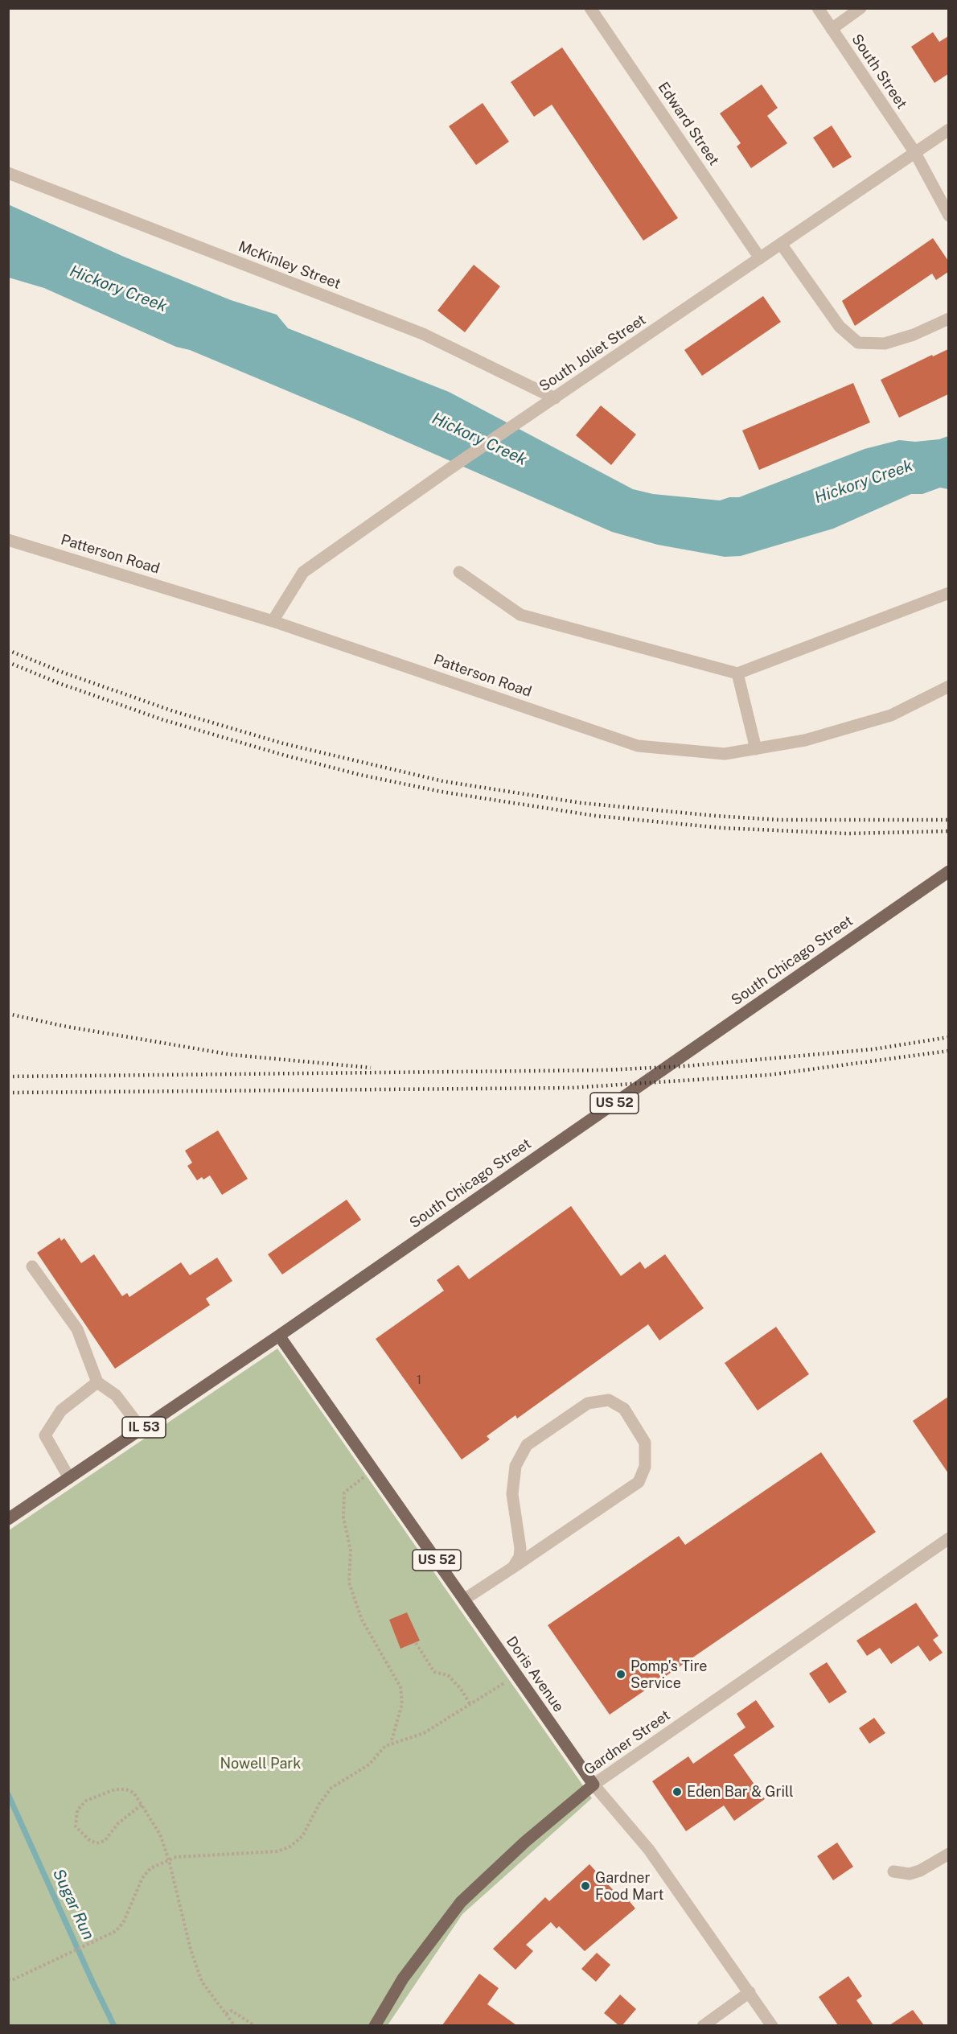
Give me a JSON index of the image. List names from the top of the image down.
{
  "streets": {
    "main road": [
      "South Chicago Street",
      "US 52",
      "IL 53",
      "Doris Avenue",
      "Gardner Street"
    ],
    "street": [
      "South Street",
      "Edward Street",
      "McKinley Street",
      "South Joliet Street",
      "Patterson Road"
    ]
  },
  "crossings": [
    ["South Street", "South Joliet Street"],
    ["Edward Street", "South Joliet Street"],
    ["McKinley Street", "South Joliet Street"],
    ["South Joliet Street", "Patterson Road"],
    ["South Chicago Street", "Doris Avenue"],
    ["Doris Avenue", "Gardner Street"]
  ],
  "water": ["Hickory Creek", "Sugar Run"],
  "parks": ["Nowell Park"],
  "places": ["Pomp's Tire Service", "Eden Bar & Grill", "Gardner Food Mart"],
  "house_numbers": ["1"]
}
